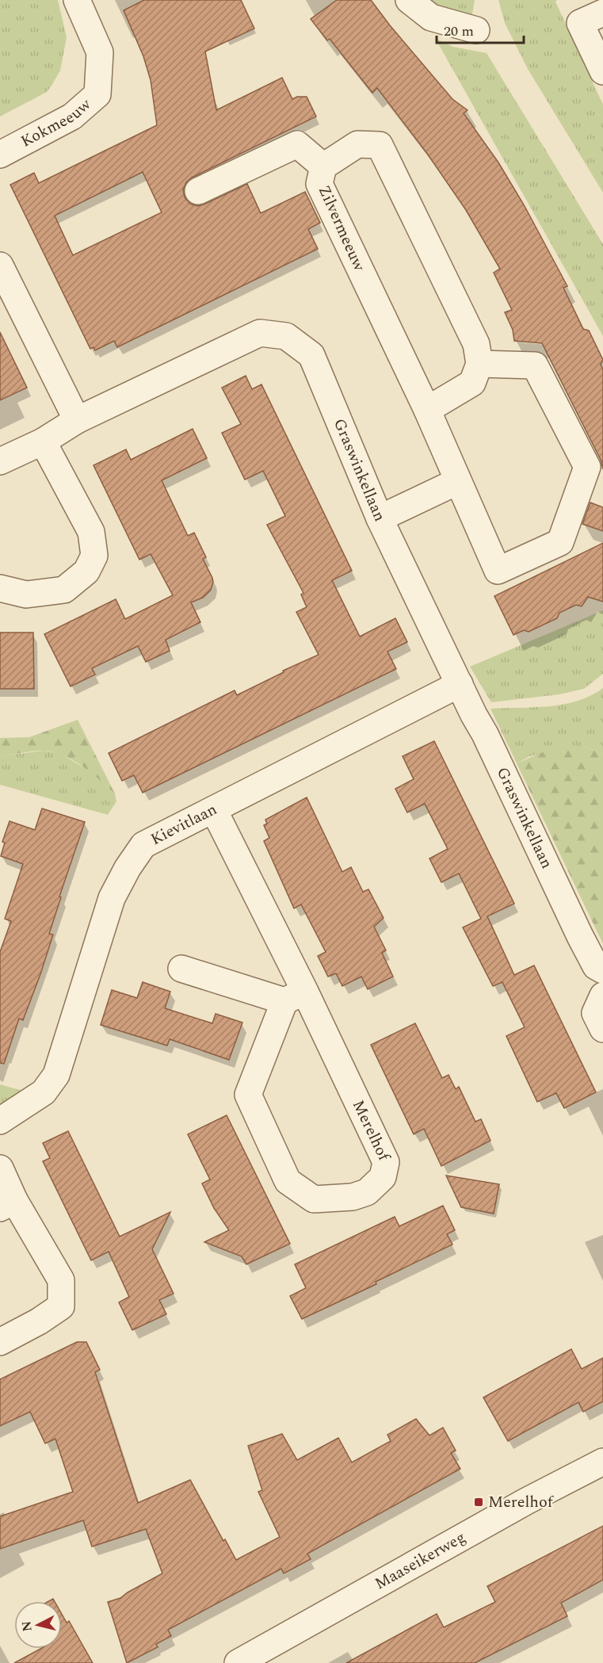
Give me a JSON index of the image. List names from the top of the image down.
{
  "streets": {
    "street": [
      "Kokmeeuw",
      "Zilvermeeuw",
      "Graswinkellaan",
      "Kievitlaan",
      "Merelhof",
      "Maaseikerweg"
    ]
  },
  "crossings": [
    ["Graswinkellaan", "Kievitlaan"],
    ["Kievitlaan", "Merelhof"]
  ],
  "places": {
    "transit": ["Merelhof"]
  },
  "scale_bar": "20 m",
  "north": "left"
}
